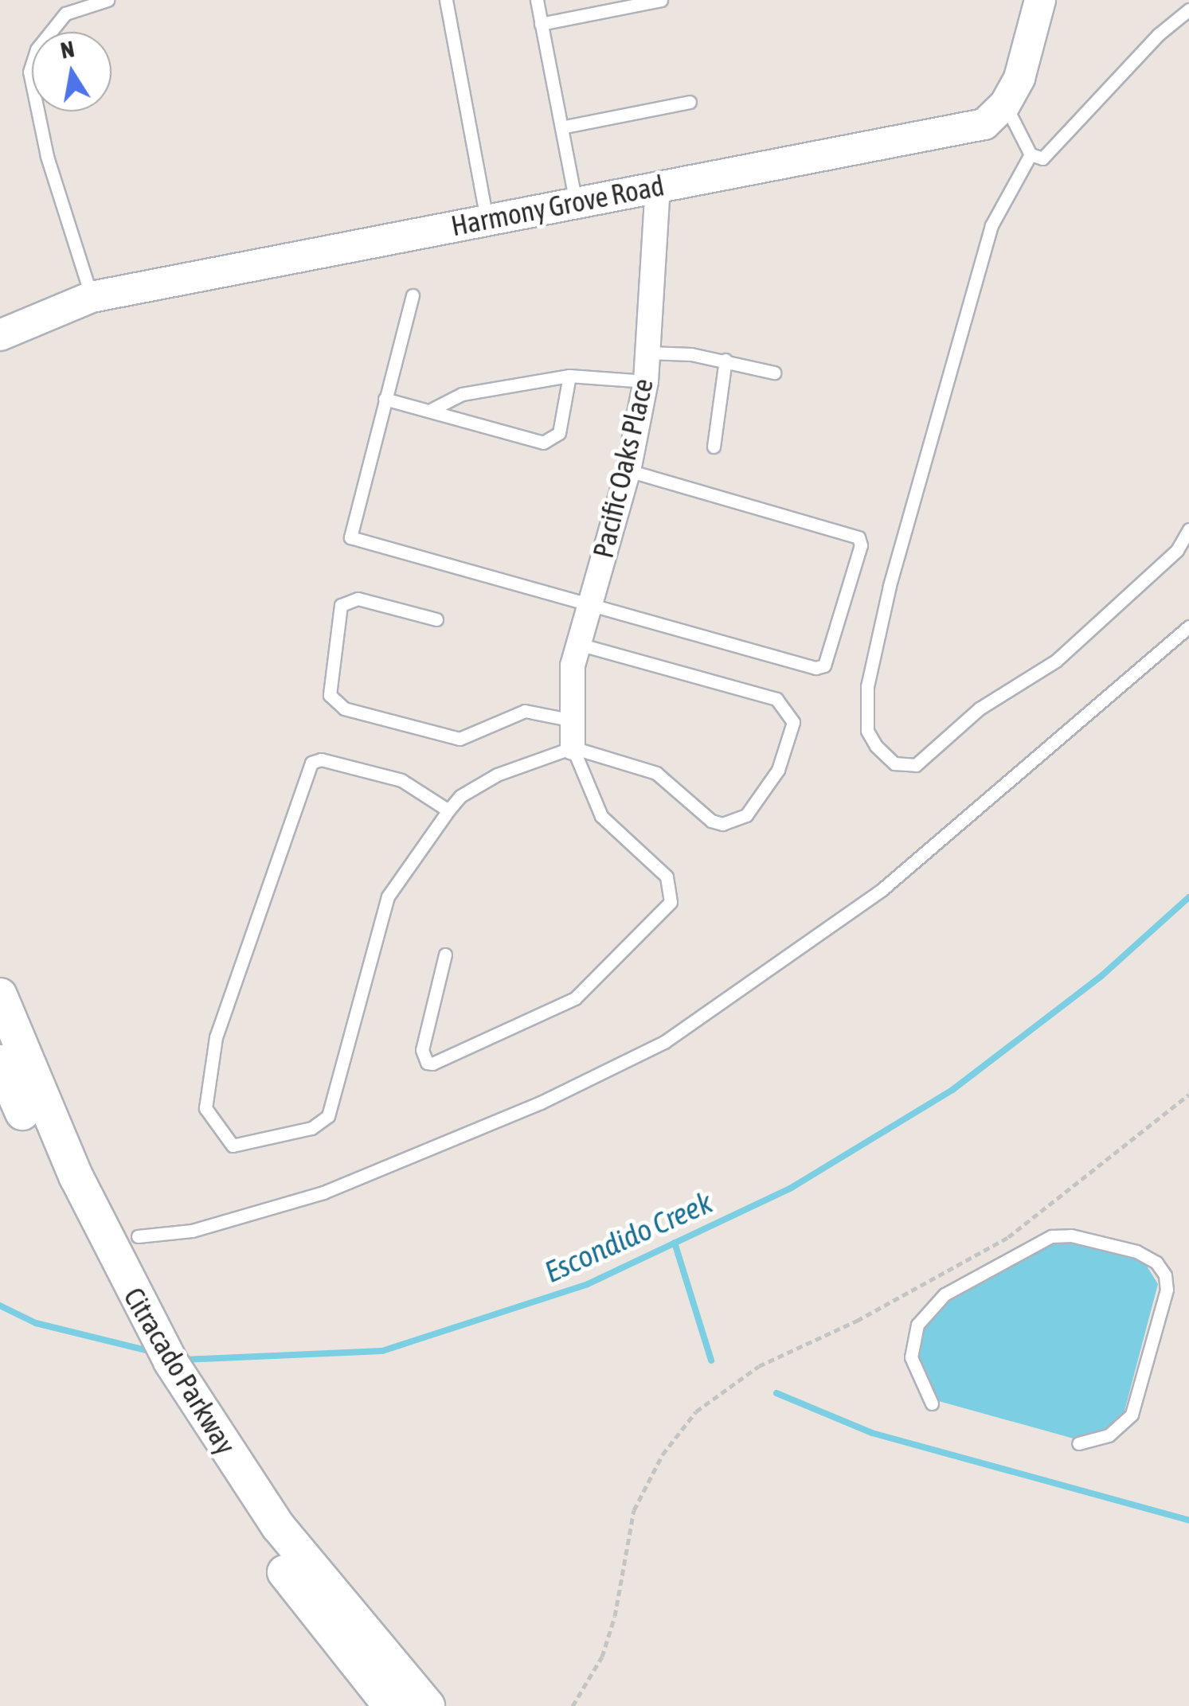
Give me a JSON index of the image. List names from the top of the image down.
{
  "streets": {
    "main road": ["Citracado Parkway"],
    "street": ["Harmony Grove Road", "Pacific Oaks Place"]
  },
  "crossings": [
    ["Harmony Grove Road", "Pacific Oaks Place"]
  ],
  "water": ["Escondido Creek"],
  "north": "top"
}
